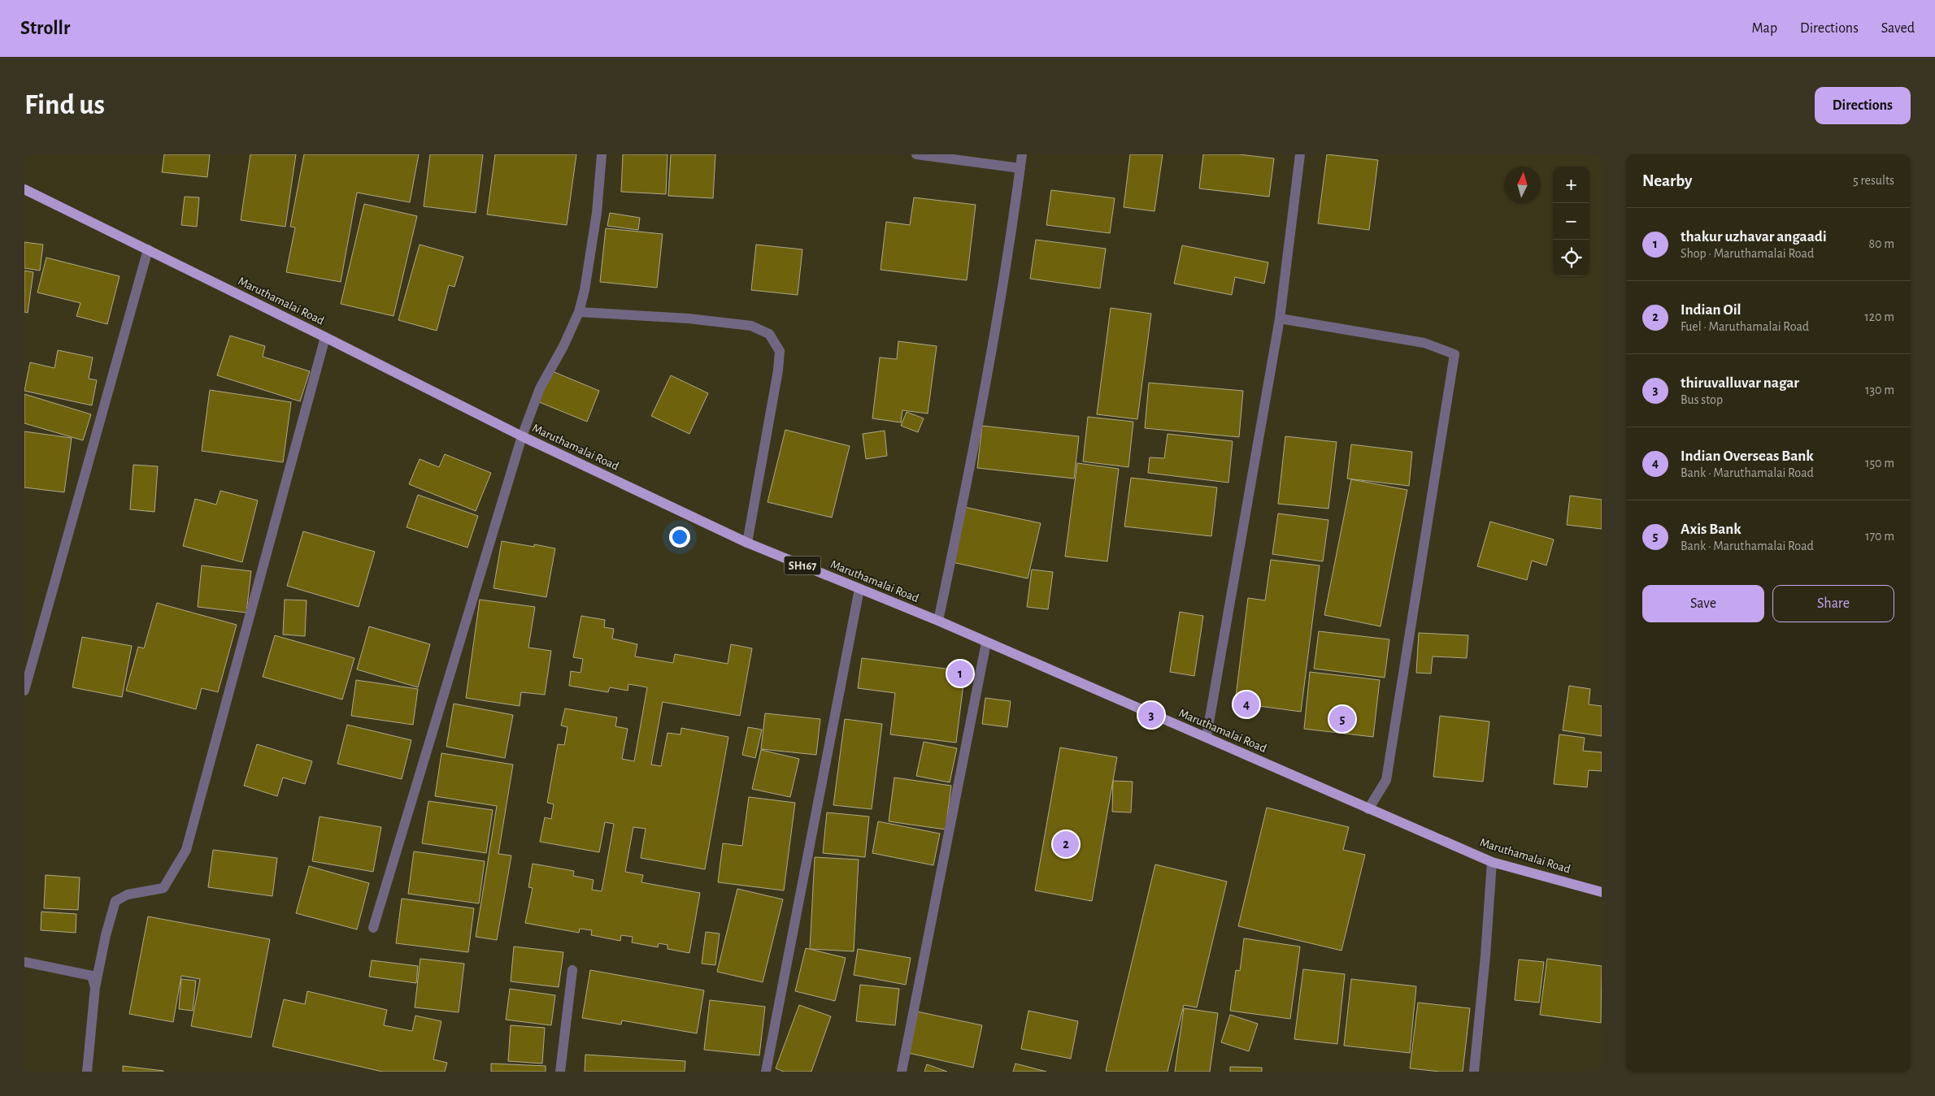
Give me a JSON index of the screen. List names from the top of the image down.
{
  "streets": {
    "main road": ["Maruthamalai Road", "SH167"]
  },
  "north": "top",
  "page": {
    "header": "Strollr",
    "nav": ["Map", "Directions", "Saved"],
    "buttons": [
      "Directions",
      ["Save", "Share"]
    ],
    "title": "Find us",
    "heading": ["Nearby", "5 results"],
    "map_buttons": ["+", "−"],
    "list": [
      {
        "mark": "1",
        "name": "thakur uzhavar angaadi",
        "note": "Shop · Maruthamalai Road",
        "value": "80 m"
      },
      {
        "mark": "2",
        "name": "Indian Oil",
        "note": "Fuel · Maruthamalai Road",
        "value": "120 m"
      },
      {
        "mark": "3",
        "name": "thiruvalluvar nagar",
        "note": "Bus stop",
        "value": "130 m"
      },
      {
        "mark": "4",
        "name": "Indian Overseas Bank",
        "note": "Bank · Maruthamalai Road",
        "value": "150 m"
      },
      {
        "mark": "5",
        "name": "Axis Bank",
        "note": "Bank · Maruthamalai Road",
        "value": "170 m"
      }
    ],
    "pins": [
      "1",
      "4",
      "3",
      "5",
      "2"
    ]
  }
}
